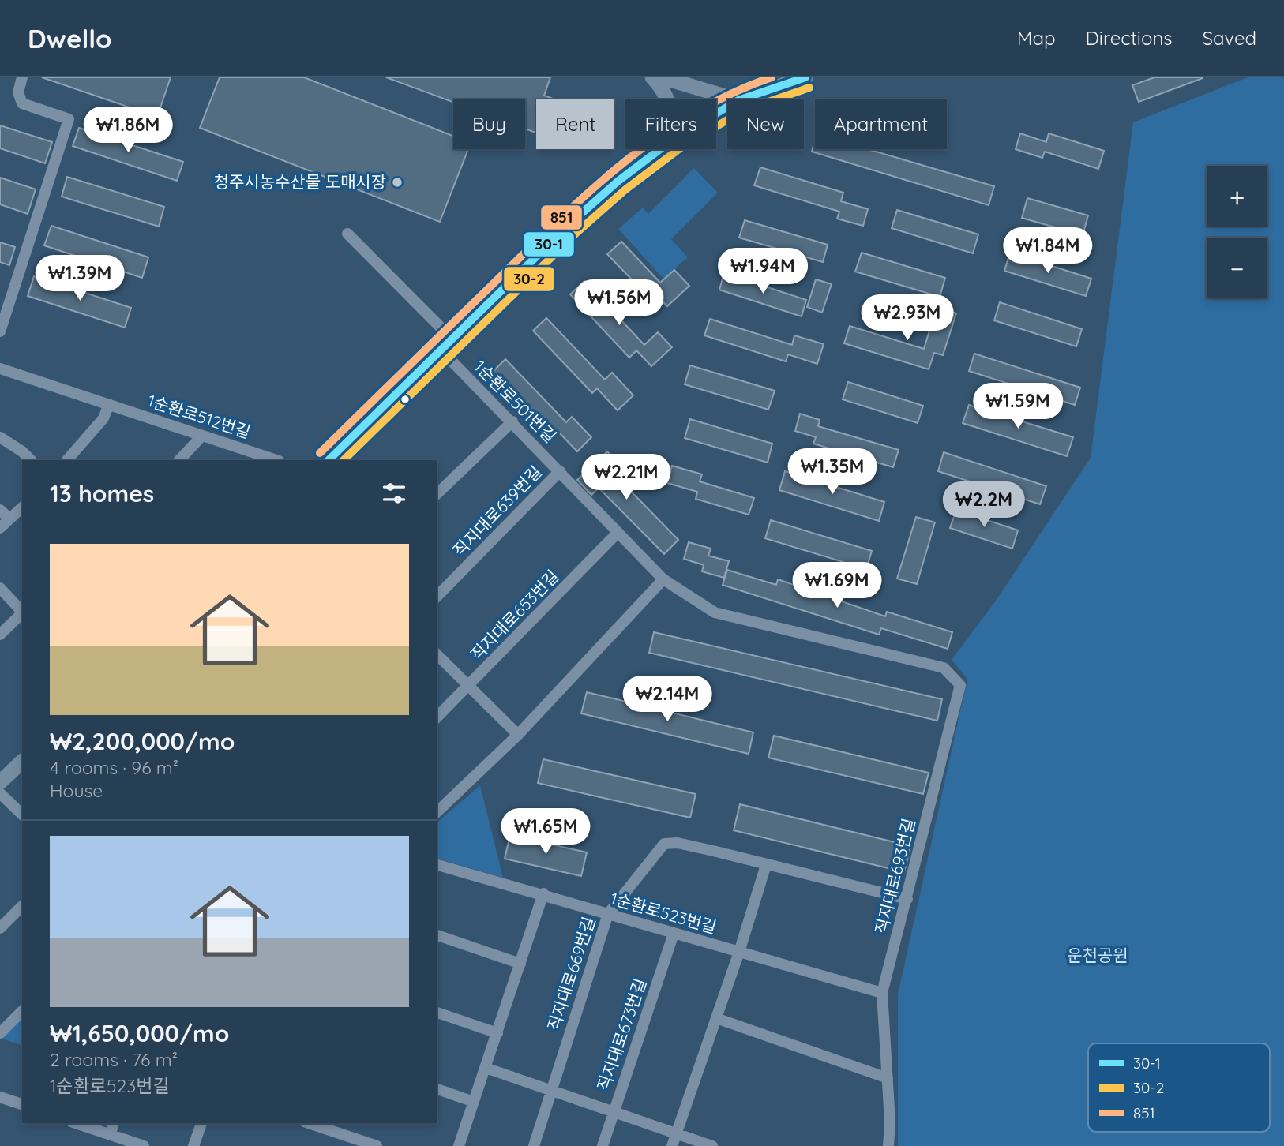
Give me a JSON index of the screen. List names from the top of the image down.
{
  "streets": {
    "street": [
      "1순환로501번길",
      "1순환로512번길",
      "직지대로639번길",
      "직지대로653번길",
      "직지대로693번길",
      "1순환로523번길",
      "직지대로669번길",
      "직지대로673번길"
    ]
  },
  "crossings": [
    ["1순환로501번길", "직지대로639번길"],
    ["1순환로501번길", "직지대로653번길"],
    ["1순환로501번길", "직지대로693번길"],
    ["직지대로693번길", "1순환로523번길"],
    ["직지대로693번길", "직지대로669번길"],
    ["1순환로523번길", "직지대로669번길"],
    ["1순환로523번길", "직지대로673번길"]
  ],
  "parks": ["운천공원"],
  "places": ["청주시농수산물 도매시장"],
  "lines": ["transit line 30-1", "transit line 851", "transit line 30-2"],
  "legend": ["30-1", "30-2", "851"],
  "page": {
    "header": "Dwello",
    "nav": ["Map", "Directions", "Saved"],
    "chip": [
      "Buy",
      "Rent",
      "Filters",
      "New",
      "Apartment"
    ],
    "price": [
      "₩1.86M",
      "₩1.84M",
      "₩1.94M",
      "₩1.39M",
      "₩1.56M",
      "₩2.93M",
      "₩1.59M",
      "₩1.35M",
      "₩2.21M",
      "₩2.2M",
      "₩1.69M",
      "₩2.14M",
      "₩1.65M"
    ],
    "map_buttons": ["+", "−"],
    "heading": "13 homes",
    "list": [
      {
        "name": "₩2,200,000/mo",
        "note": "4 rooms · 96 m² · House"
      },
      {
        "name": "₩1,650,000/mo",
        "note": "2 rooms · 76 m² · 1순환로523번길"
      }
    ]
  }
}
